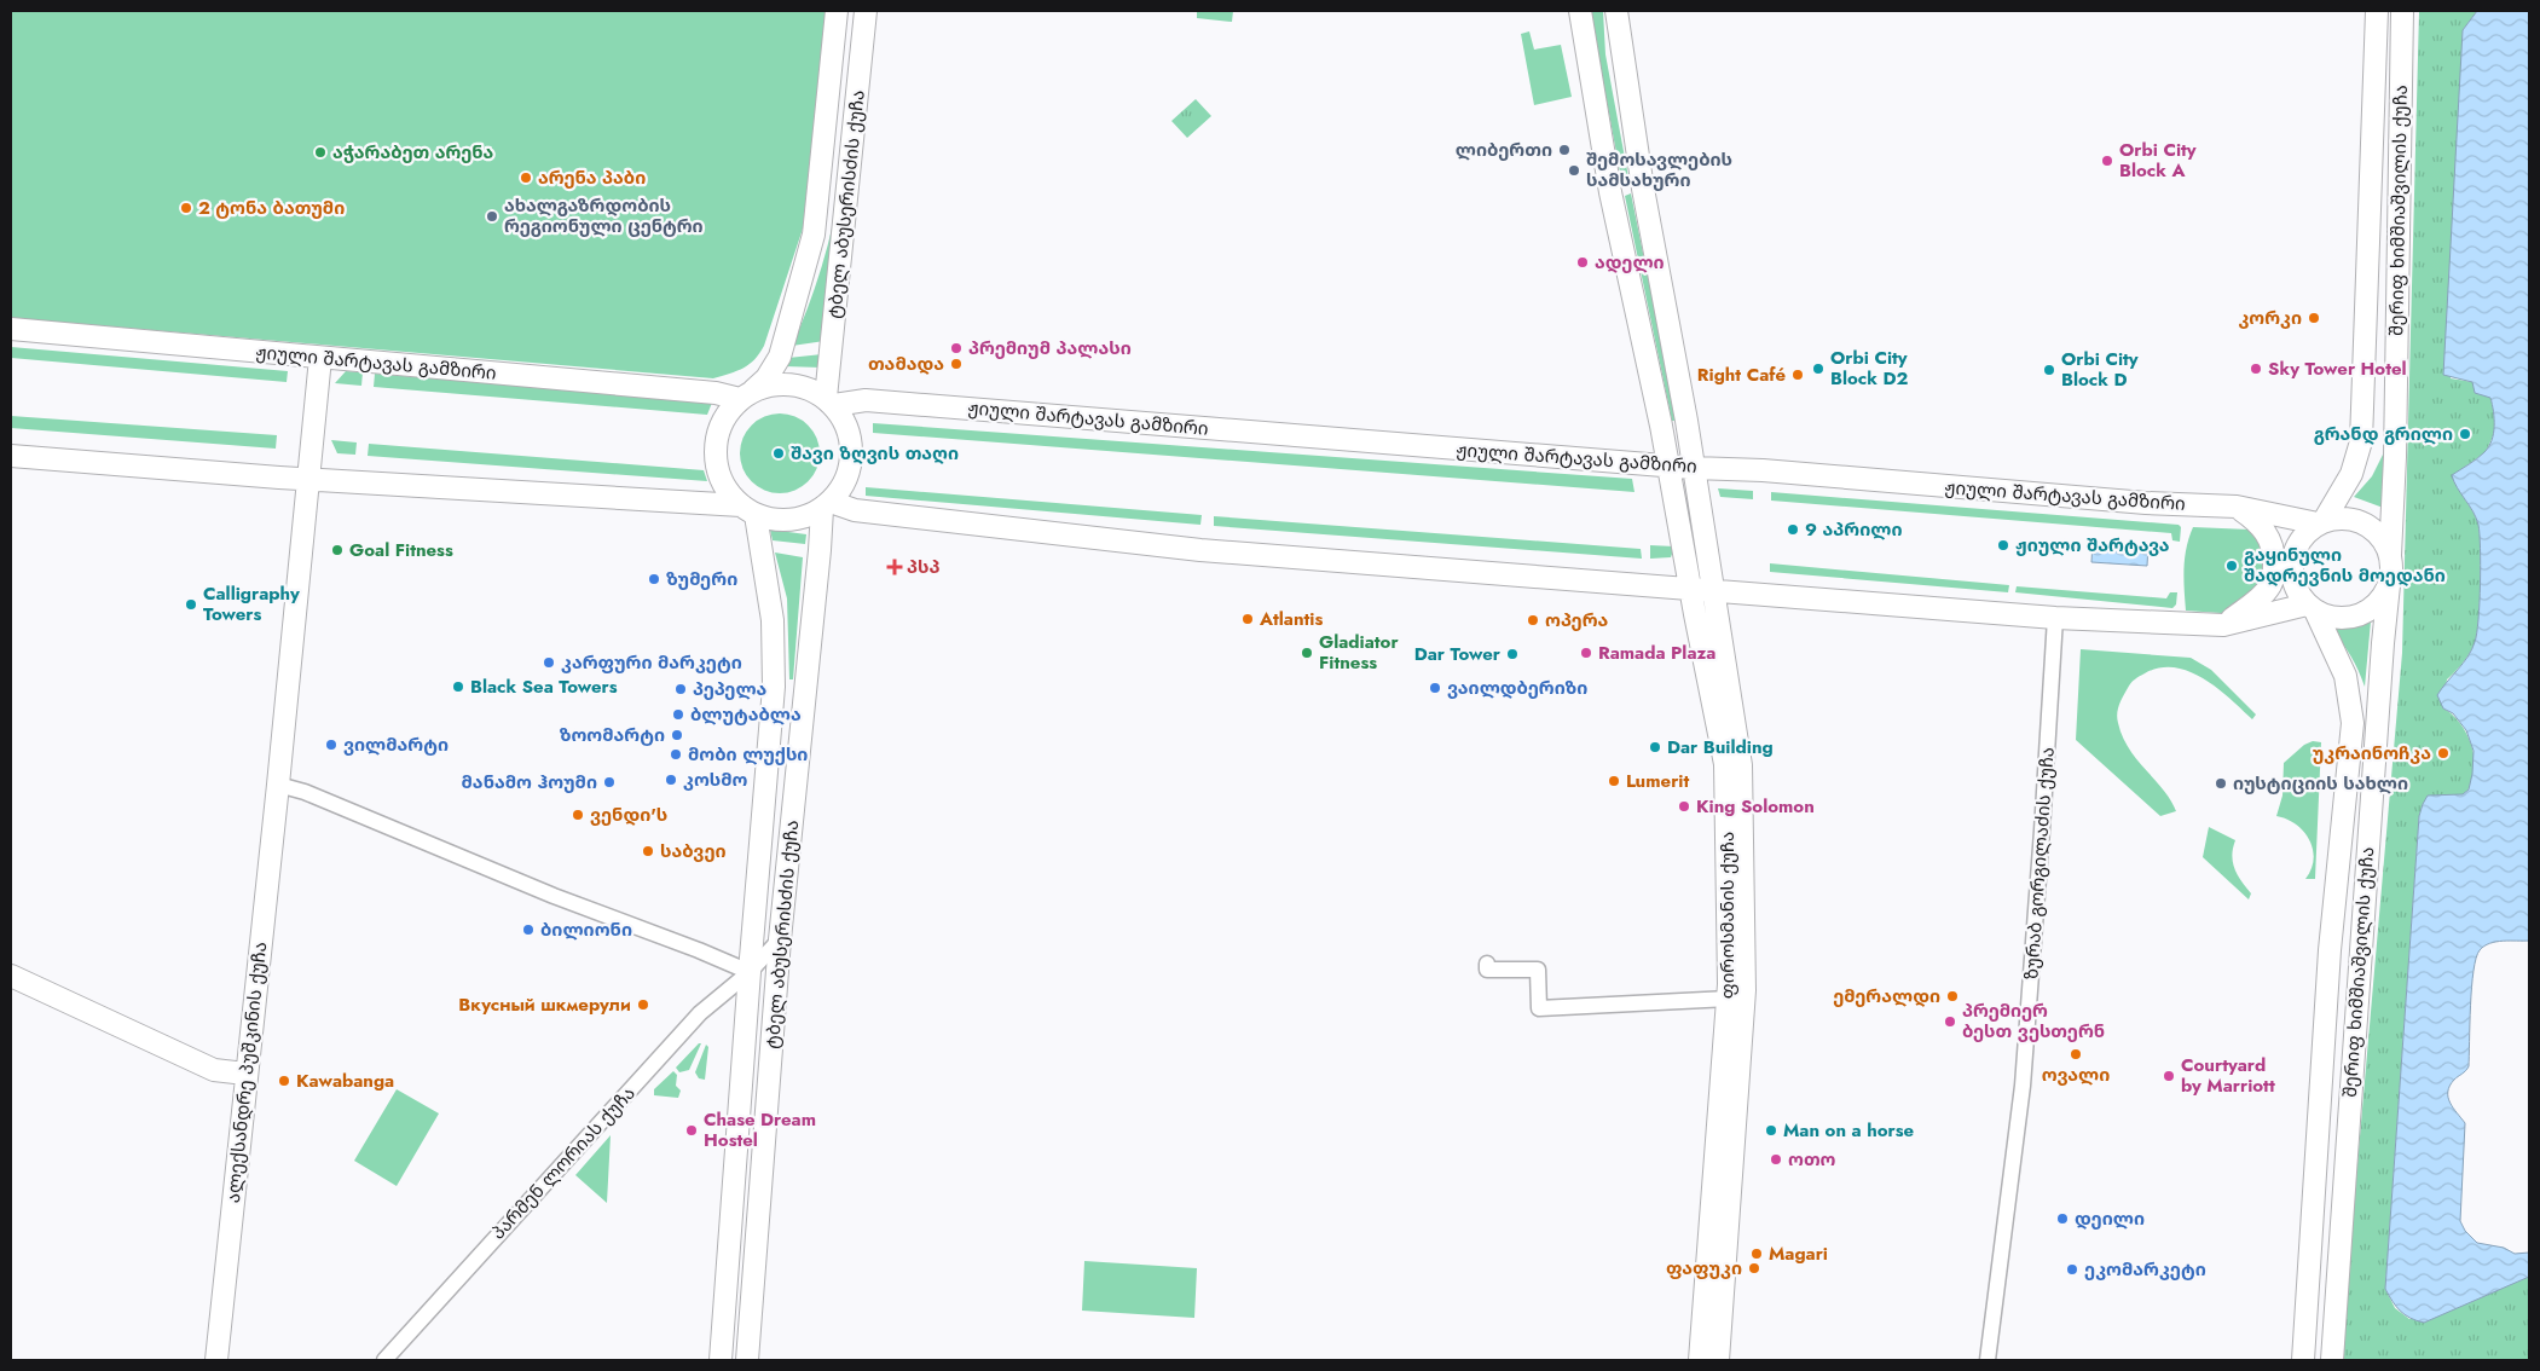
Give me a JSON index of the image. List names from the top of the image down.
{
  "streets": {
    "main road": [
      "ტბელ აბუსერისძის ქუჩა",
      "შერიფ ხიმშიაშვილის ქუჩა",
      "ჟიული შარტავას გამზირი",
      "ფიროსმანის ქუჩა",
      "ალექსანდრე პუშკინის ქუჩა"
    ],
    "street": ["ზურაბ გორგილაძის ქუჩა", "პარმენ ლორიას ქუჩა"]
  },
  "crossings": [
    ["ტბელ აბუსერისძის ქუჩა", "ჟიული შარტავას გამზირი"],
    ["ტბელ აბუსერისძის ქუჩა", "პარმენ ლორიას ქუჩა"],
    ["შერიფ ხიმშიაშვილის ქუჩა", "ჟიული შარტავას გამზირი"],
    ["ჟიული შარტავას გამზირი", "ფიროსმანის ქუჩა"],
    ["ჟიული შარტავას გამზირი", "ალექსანდრე პუშკინის ქუჩა"]
  ],
  "places": {
    "other": [
      "ლიბერთი",
      "აჭარაბეთ არენა",
      "Orbi City Block A",
      "შემოსავლების სამსახური",
      "არენა პაბი",
      "2 ტონა ბათუმი",
      "ახალგაზრდობის რეგიონული ცენტრი",
      "ადელი",
      "კორკი",
      "პრემიუმ პალასი",
      "თამადა",
      "Orbi City Block D2",
      "Sky Tower Hotel",
      "Orbi City Block D",
      "Right Café",
      "გრანდ გრილი",
      "შავი ზღვის თაღი",
      "9 აპრილი",
      "ჟიული შარტავა",
      "Goal Fitness",
      "გაყინული შადრევნის მოედანი",
      "ზუმერი",
      "Calligraphy Towers",
      "Atlantis",
      "ოპერა",
      "Gladiator Fitness",
      "Ramada Plaza",
      "Dar Tower",
      "კარფური მარკეტი",
      "Black Sea Towers",
      "ვაილდბერიზი",
      "პეპელა",
      "ბლუტაბლა",
      "ზოომარტი",
      "ვილმარტი",
      "Dar Building",
      "უკრაინოჩკა",
      "მობი ლუქსი",
      "კოსმო",
      "Lumerit",
      "მანამო ჰოუმი",
      "იუსტიციის სახლი",
      "King Solomon",
      "ვენდი'ს",
      "საბვეი",
      "ბილიონი",
      "ემერალდი",
      "Вкусный шкмерули",
      "პრემიერ ბესთ ვესთერნ",
      "ოვალი",
      "Courtyard by Marriott",
      "Kawabanga",
      "Chase Dream Hostel",
      "Man on a horse",
      "ოთო",
      "დეილი",
      "Magari",
      "ფაფუკი",
      "ეკომარკეტი"
    ],
    "health": ["პსპ"]
  }
}
